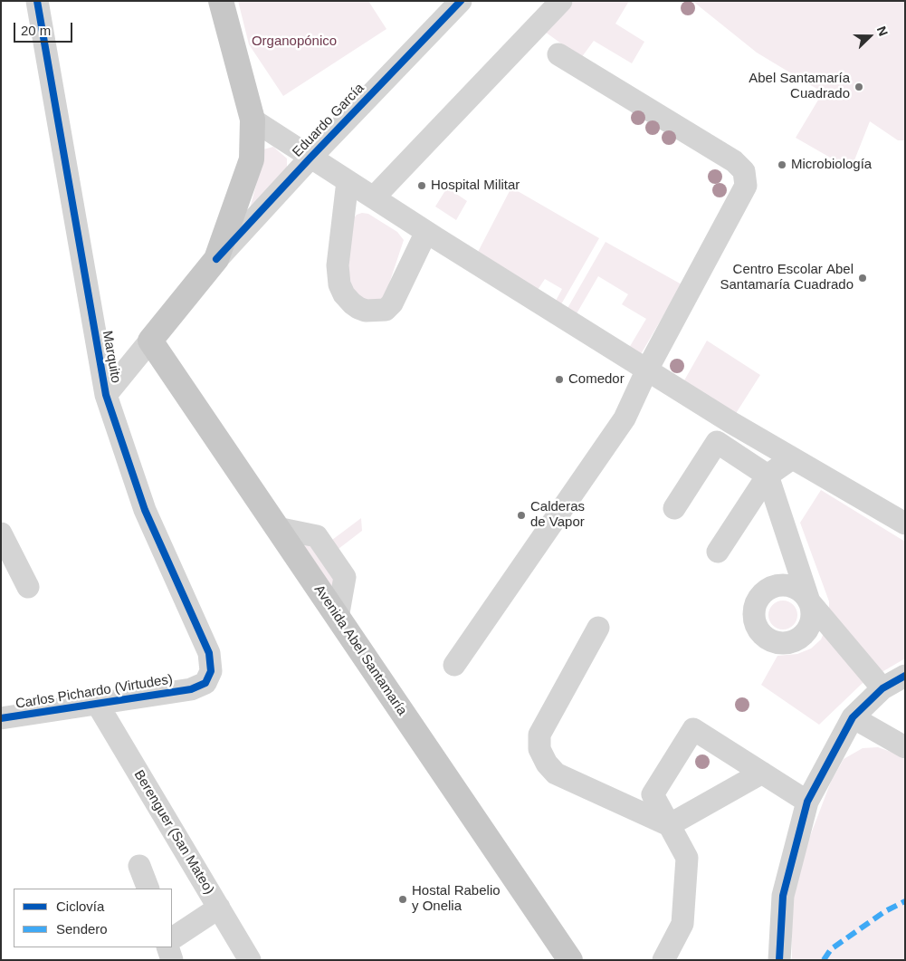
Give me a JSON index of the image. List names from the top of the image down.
{
  "streets": {
    "main road": ["Eduardo García", "Avenida Abel Santamaría"],
    "street": ["Marquito", "Carlos Pichardo (Virtudes)", "Berenguer (San Mateo)"]
  },
  "crossings": [
    ["Eduardo García", "Marquito"],
    ["Eduardo García", "Avenida Abel Santamaría"],
    ["Marquito", "Carlos Pichardo (Virtudes)"],
    ["Carlos Pichardo (Virtudes)", "Berenguer (San Mateo)"]
  ],
  "parks": ["Organopónico"],
  "places": [
    "Abel Santamaría Cuadrado",
    "Microbiología",
    "Hospital Militar",
    "Centro Escolar Abel Santamaría Cuadrado",
    "Comedor",
    "Calderas de Vapor",
    "Hostal Rabelio y Onelia"
  ],
  "legend": ["Ciclovía", "Sendero"],
  "scale_bar": "20 m",
  "north": "right"
}
